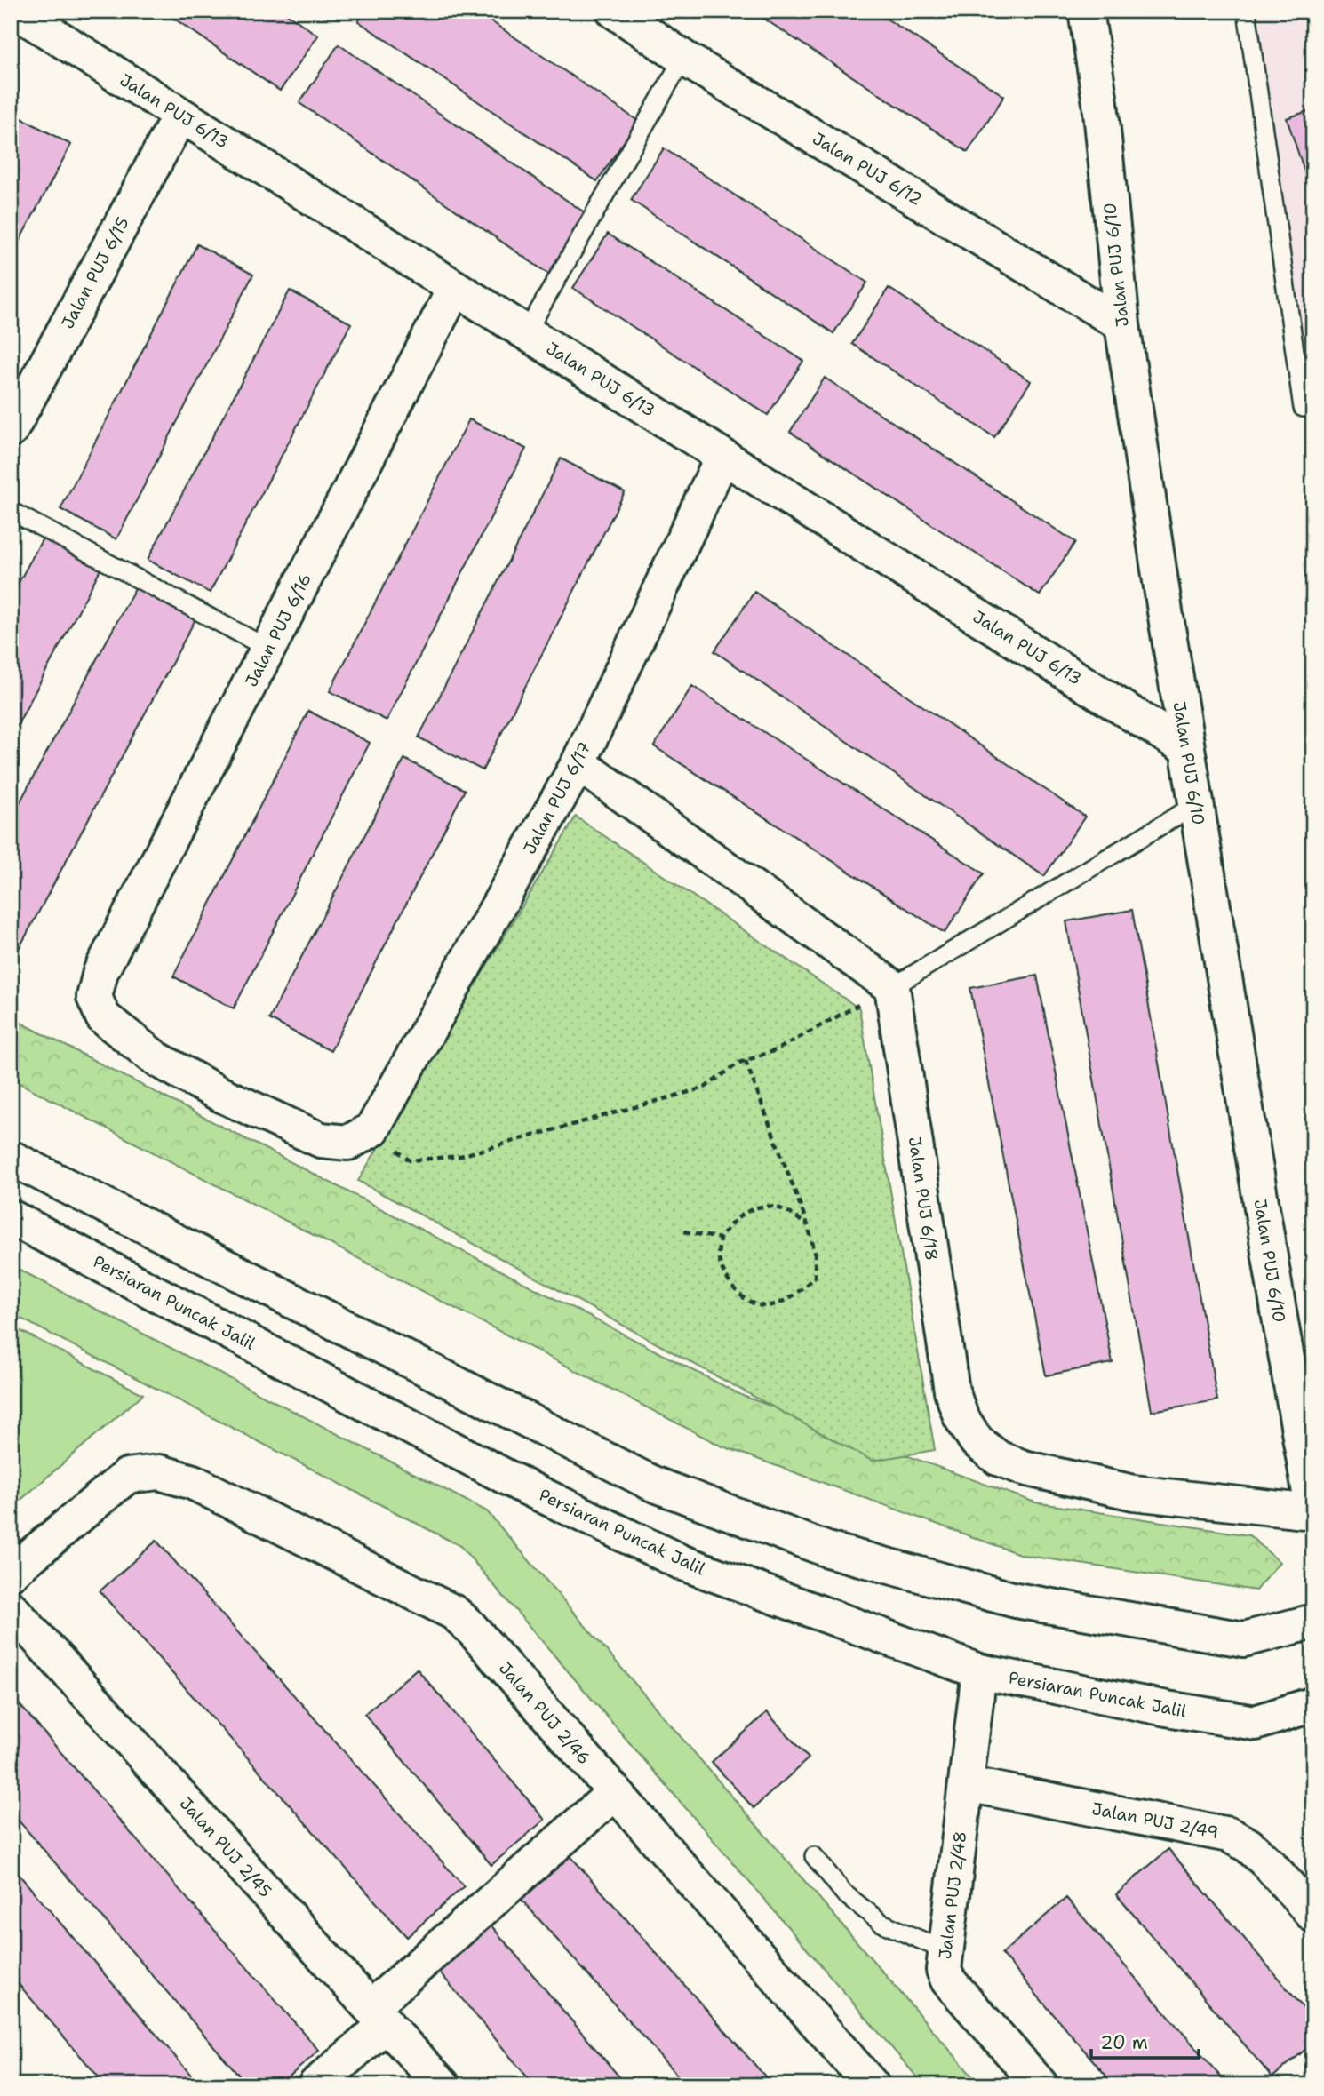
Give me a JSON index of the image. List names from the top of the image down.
{
  "streets": {
    "street": [
      "Jalan PUJ 6/13",
      "Jalan PUJ 6/12",
      "Jalan PUJ 6/10",
      "Jalan PUJ 6/15",
      "Jalan PUJ 6/16",
      "Jalan PUJ 6/17",
      "Jalan PUJ 6/18",
      "Persiaran Puncak Jalil",
      "Jalan PUJ 2/46",
      "Jalan PUJ 2/49",
      "Jalan PUJ 2/45",
      "Jalan PUJ 2/48"
    ]
  },
  "crossings": [
    ["Jalan PUJ 6/13", "Jalan PUJ 6/10"],
    ["Jalan PUJ 6/13", "Jalan PUJ 6/15"],
    ["Jalan PUJ 6/13", "Jalan PUJ 6/16"],
    ["Jalan PUJ 6/13", "Jalan PUJ 6/17"],
    ["Jalan PUJ 6/12", "Jalan PUJ 6/10"],
    ["Jalan PUJ 6/10", "Jalan PUJ 6/18"],
    ["Jalan PUJ 6/16", "Jalan PUJ 6/17"],
    ["Persiaran Puncak Jalil", "Jalan PUJ 2/48"],
    ["Jalan PUJ 2/49", "Jalan PUJ 2/48"]
  ],
  "scale_bar": "20 m"
}
